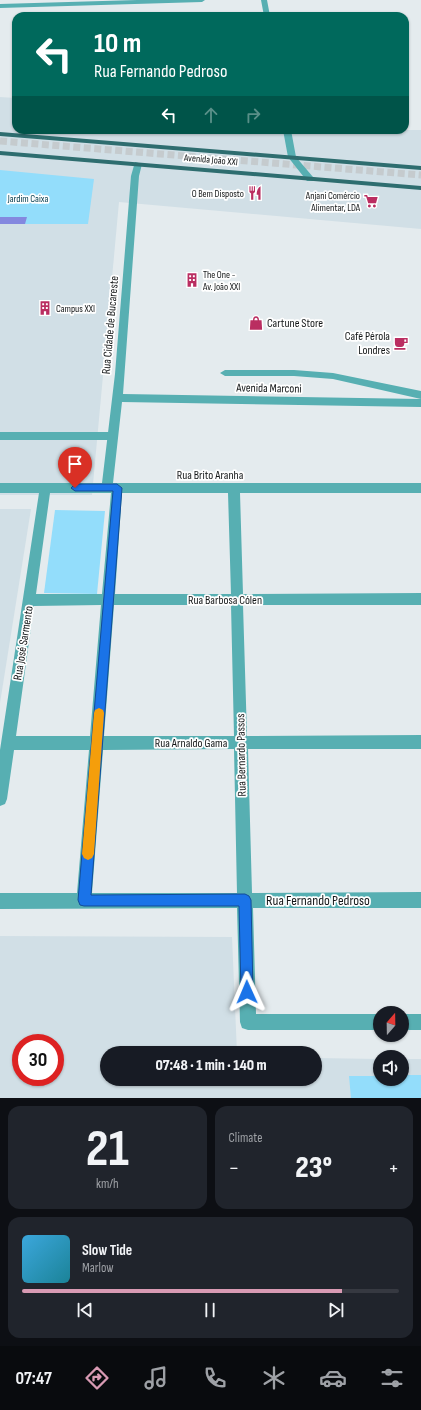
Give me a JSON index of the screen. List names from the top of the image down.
{
  "streets": {
    "main road": ["Avenida João XXI"],
    "street": [
      "Rua Cidade de Bucareste",
      "Avenida Marconi",
      "Rua Brito Aranha",
      "Rua Barbosa Cólen",
      "Rua José Sarmento",
      "Rua Arnaldo Gama",
      "Rua Bernardo Passos",
      "Rua Fernando Pedroso"
    ]
  },
  "crossings": [
    ["Avenida João XXI", "Rua Cidade de Bucareste"],
    ["Rua Cidade de Bucareste", "Avenida Marconi"],
    ["Rua Cidade de Bucareste", "Rua Brito Aranha"],
    ["Rua Cidade de Bucareste", "Rua Barbosa Cólen"],
    ["Rua Cidade de Bucareste", "Rua Arnaldo Gama"],
    ["Rua Cidade de Bucareste", "Rua Fernando Pedroso"],
    ["Rua Brito Aranha", "Rua José Sarmento"],
    ["Rua Brito Aranha", "Rua Bernardo Passos"],
    ["Rua Barbosa Cólen", "Rua José Sarmento"],
    ["Rua Barbosa Cólen", "Rua Bernardo Passos"],
    ["Rua José Sarmento", "Rua Arnaldo Gama"],
    ["Rua Arnaldo Gama", "Rua Bernardo Passos"],
    ["Rua Bernardo Passos", "Rua Fernando Pedroso"]
  ],
  "parks": ["Jardim Caixa"],
  "places": {
    "restaurant": ["O Bem Disposto"],
    "supermarket": ["Anjani Comércio Alimentar, LDA"],
    "building": ["The One - Av. João XXI", "Campus XXI"],
    "shop": ["Cartune Store"],
    "cafe": ["Café Pérola Londres"]
  },
  "north": "top",
  "page": {
    "turn": ["10 m", "Rua Fernando Pedroso"],
    "limit": "30",
    "trip": "07:48 · 1 min · 140 m",
    "tile": [
      ["21", "km/h"],
      "Climate"
    ],
    "heat": ["−", "23°", "+"],
    "song": ["Slow Tide", "Marlow"],
    "tabs": "07:47"
  }
}
